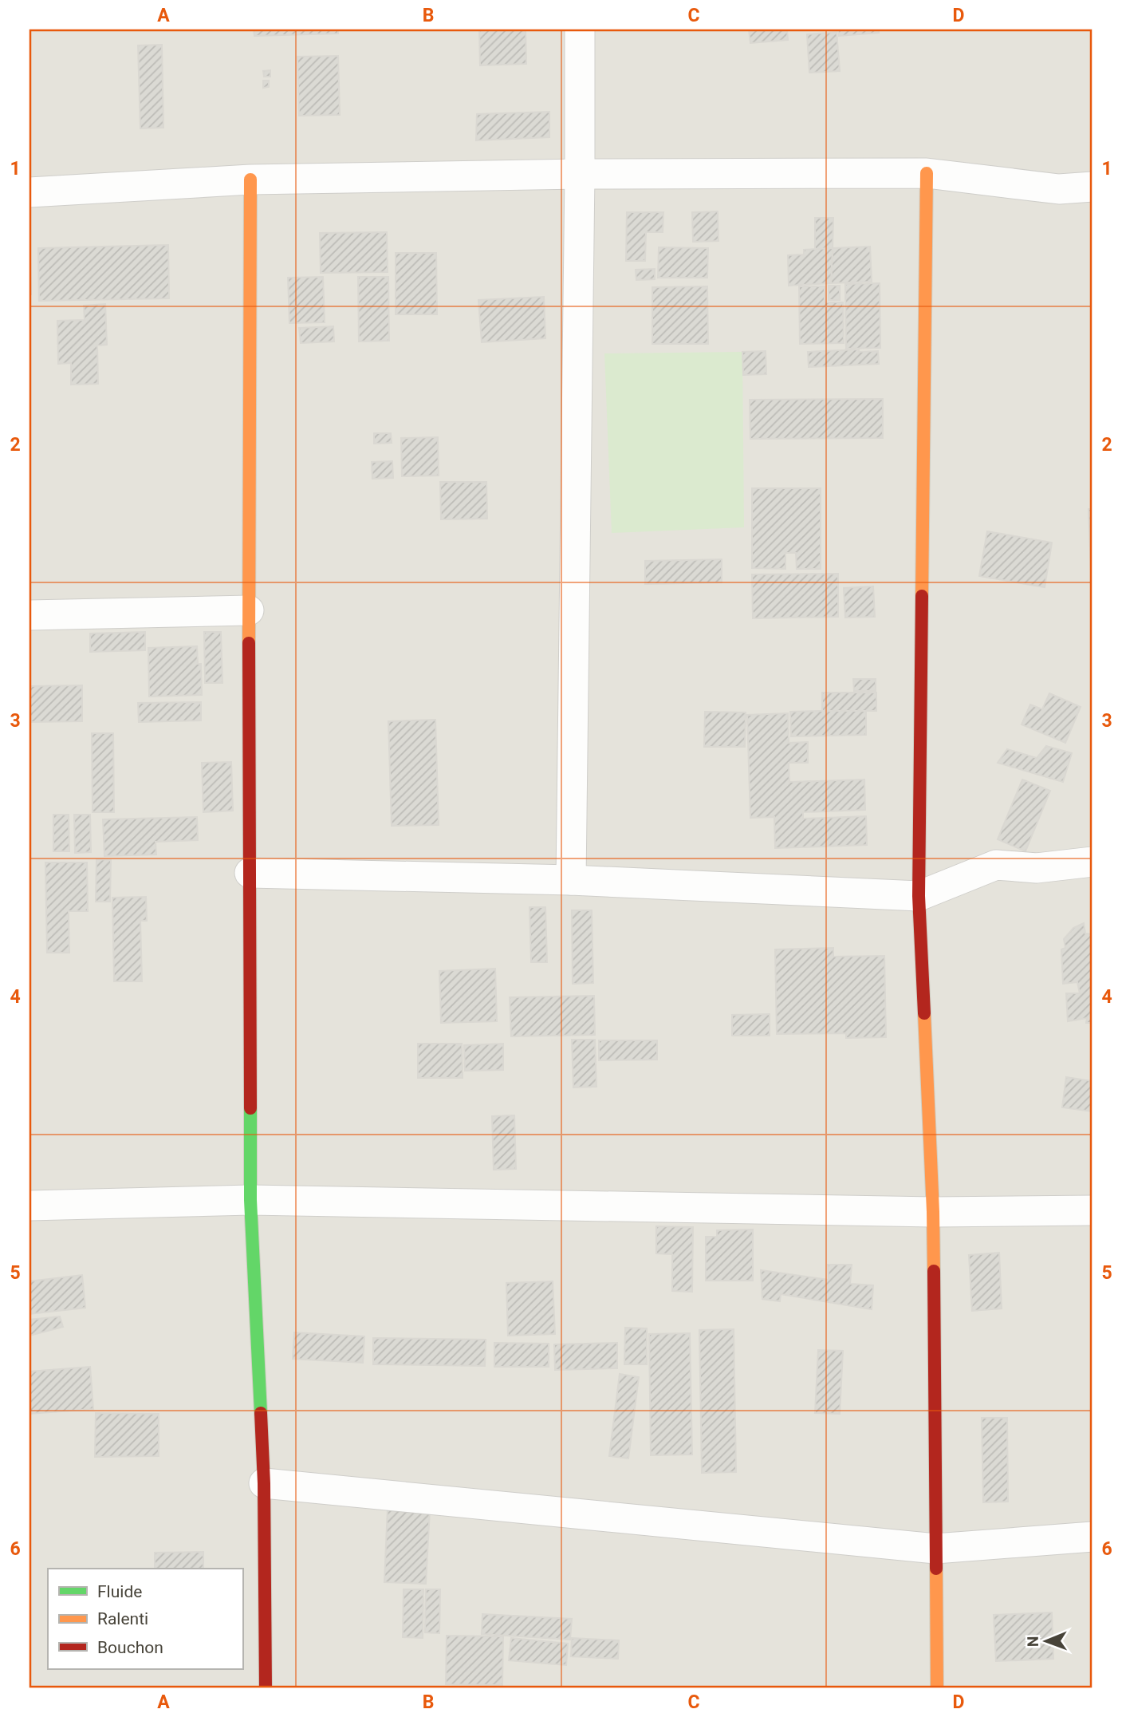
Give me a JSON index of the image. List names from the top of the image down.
{
  "legend": ["Fluide", "Ralenti", "Bouchon"],
  "north": "left",
  "grid": {
    "columns": [
      "A",
      "B",
      "C",
      "D"
    ],
    "rows": [
      "1",
      "2",
      "3",
      "4",
      "5",
      "6"
    ]
  }
}
